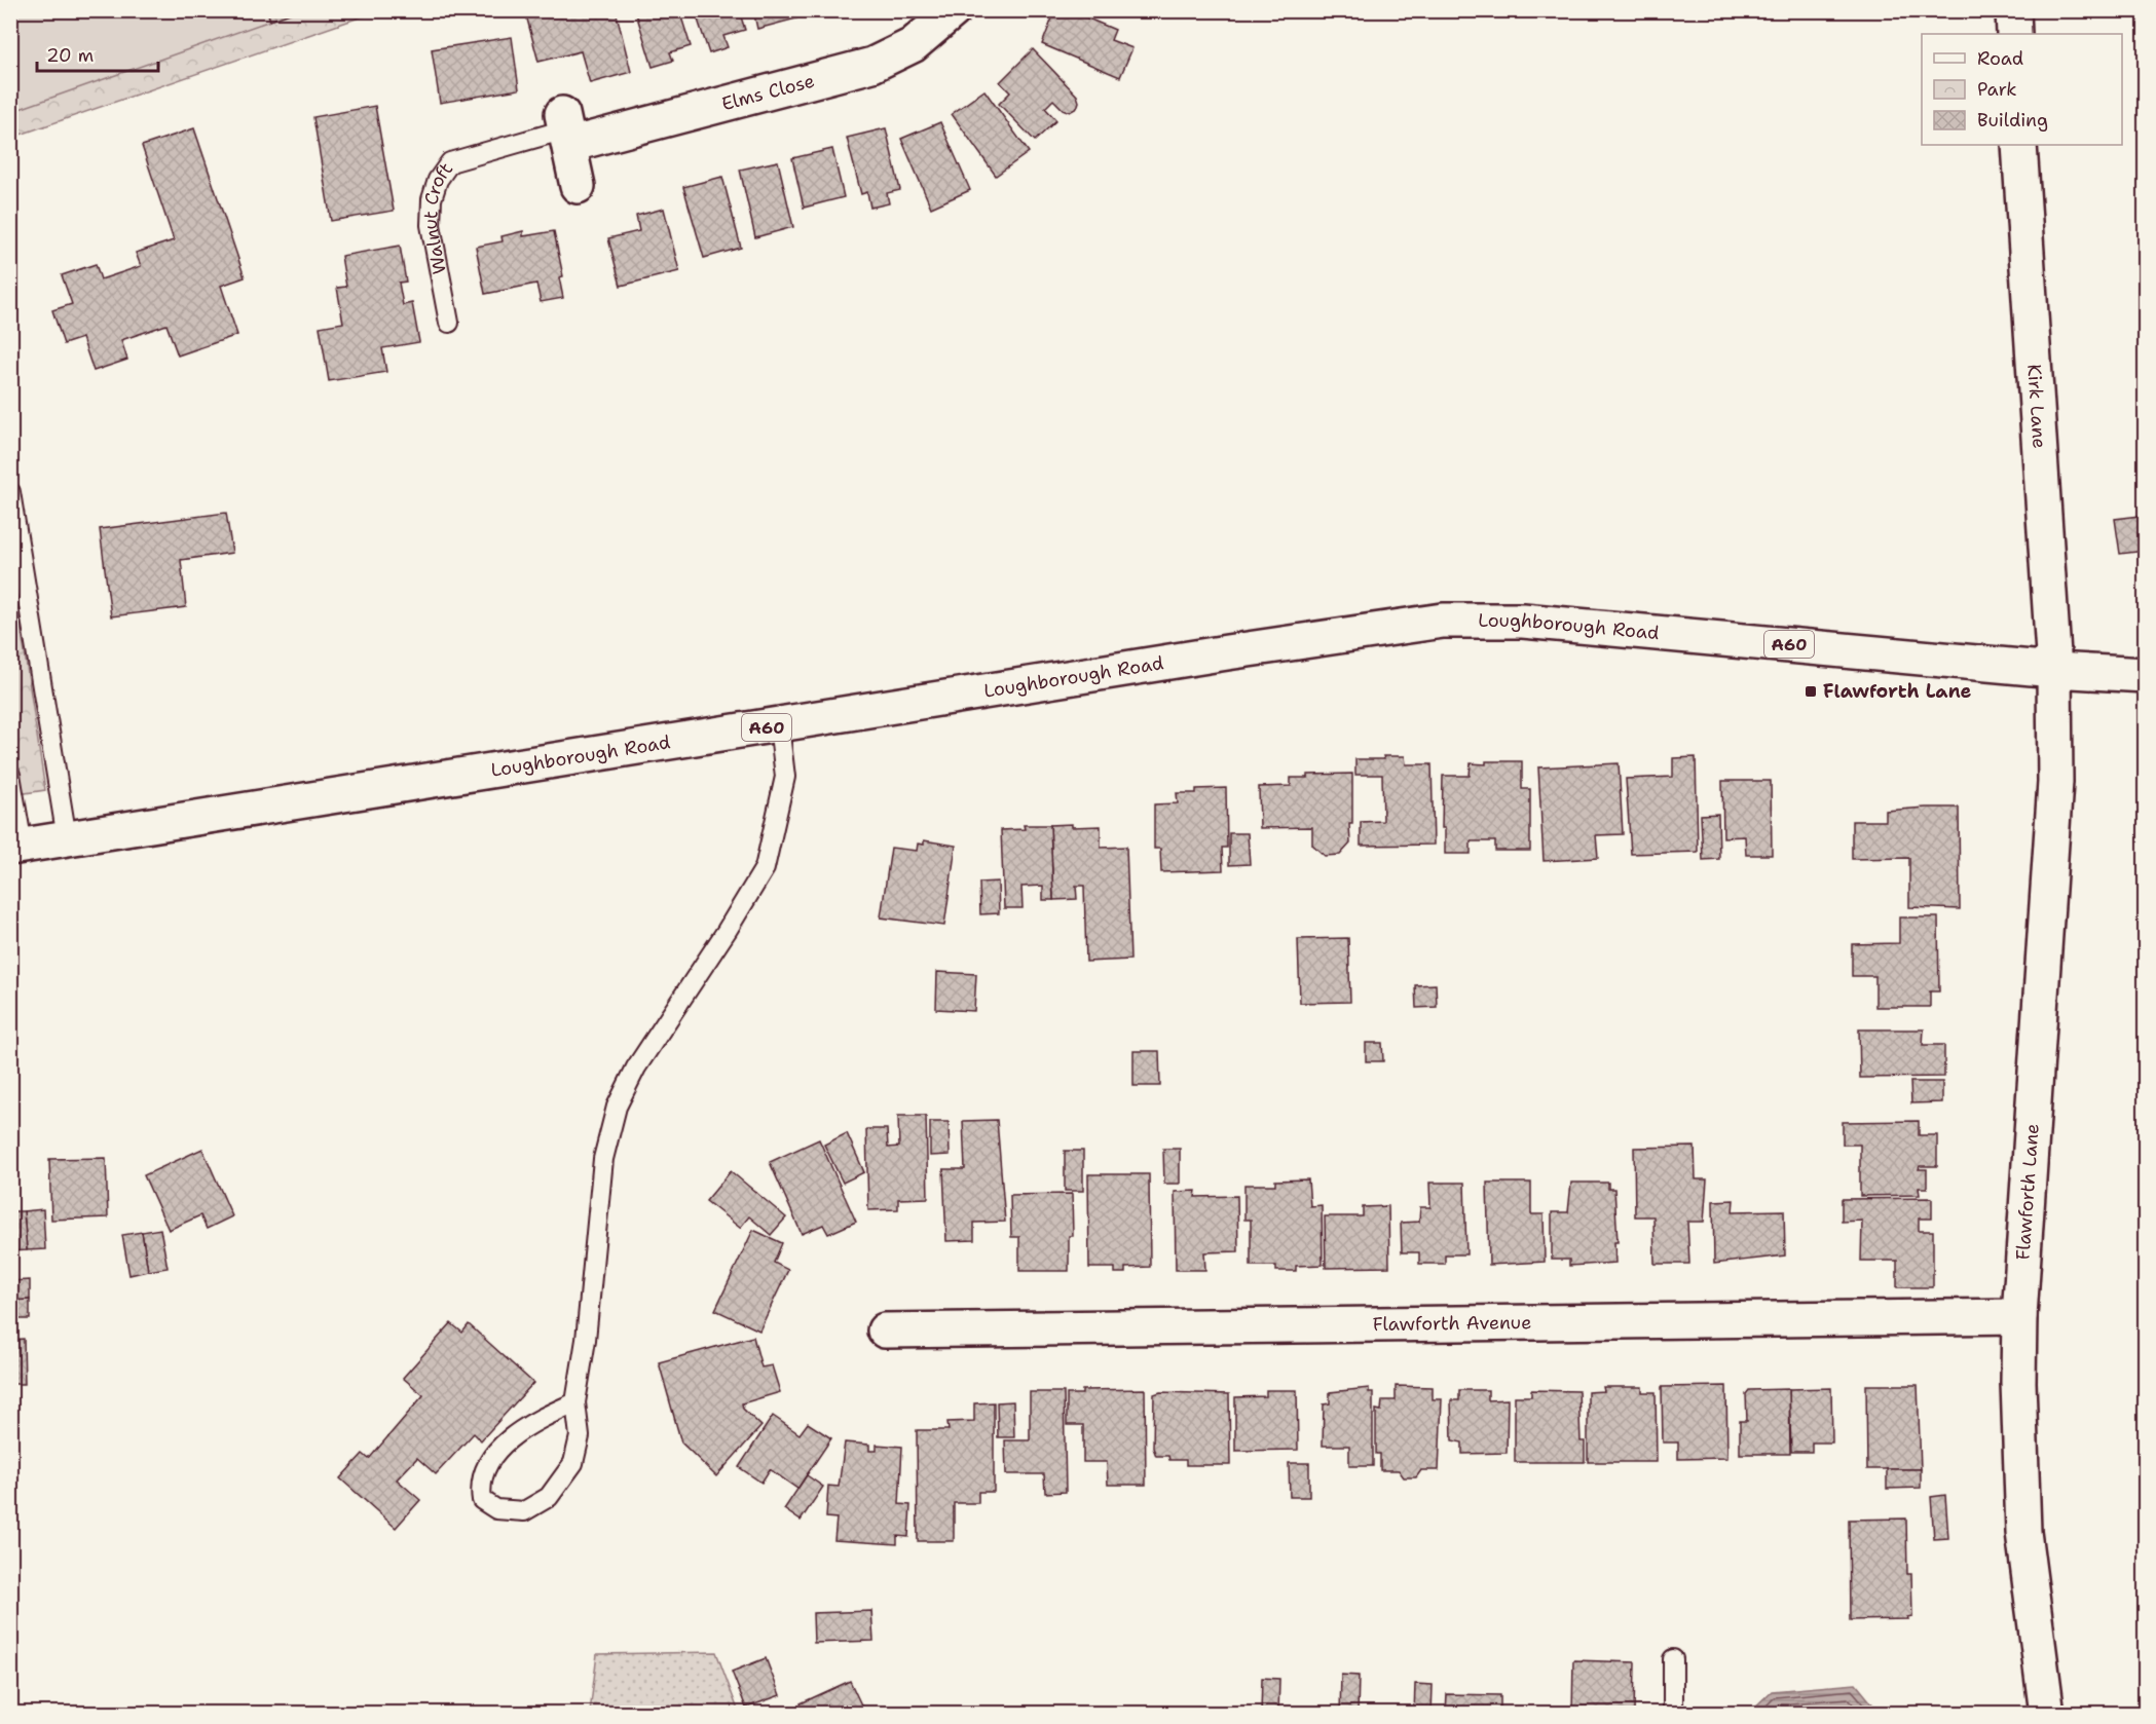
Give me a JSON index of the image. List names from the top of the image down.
{
  "streets": {
    "main road": [
      "Elms Close",
      "Kirk Lane",
      "Loughborough Road",
      "A60",
      "Flawforth Lane",
      "Flawforth Avenue"
    ],
    "lane": ["Walnut Croft"]
  },
  "crossings": [
    ["Elms Close", "Walnut Croft"],
    ["Kirk Lane", "Loughborough Road"],
    ["Kirk Lane", "Flawforth Lane"],
    ["Loughborough Road", "Flawforth Lane"],
    ["Flawforth Lane", "Flawforth Avenue"]
  ],
  "places": {
    "transit": ["Flawforth Lane"]
  },
  "legend": ["Road", "Park", "Building"],
  "scale_bar": "20 m"
}
